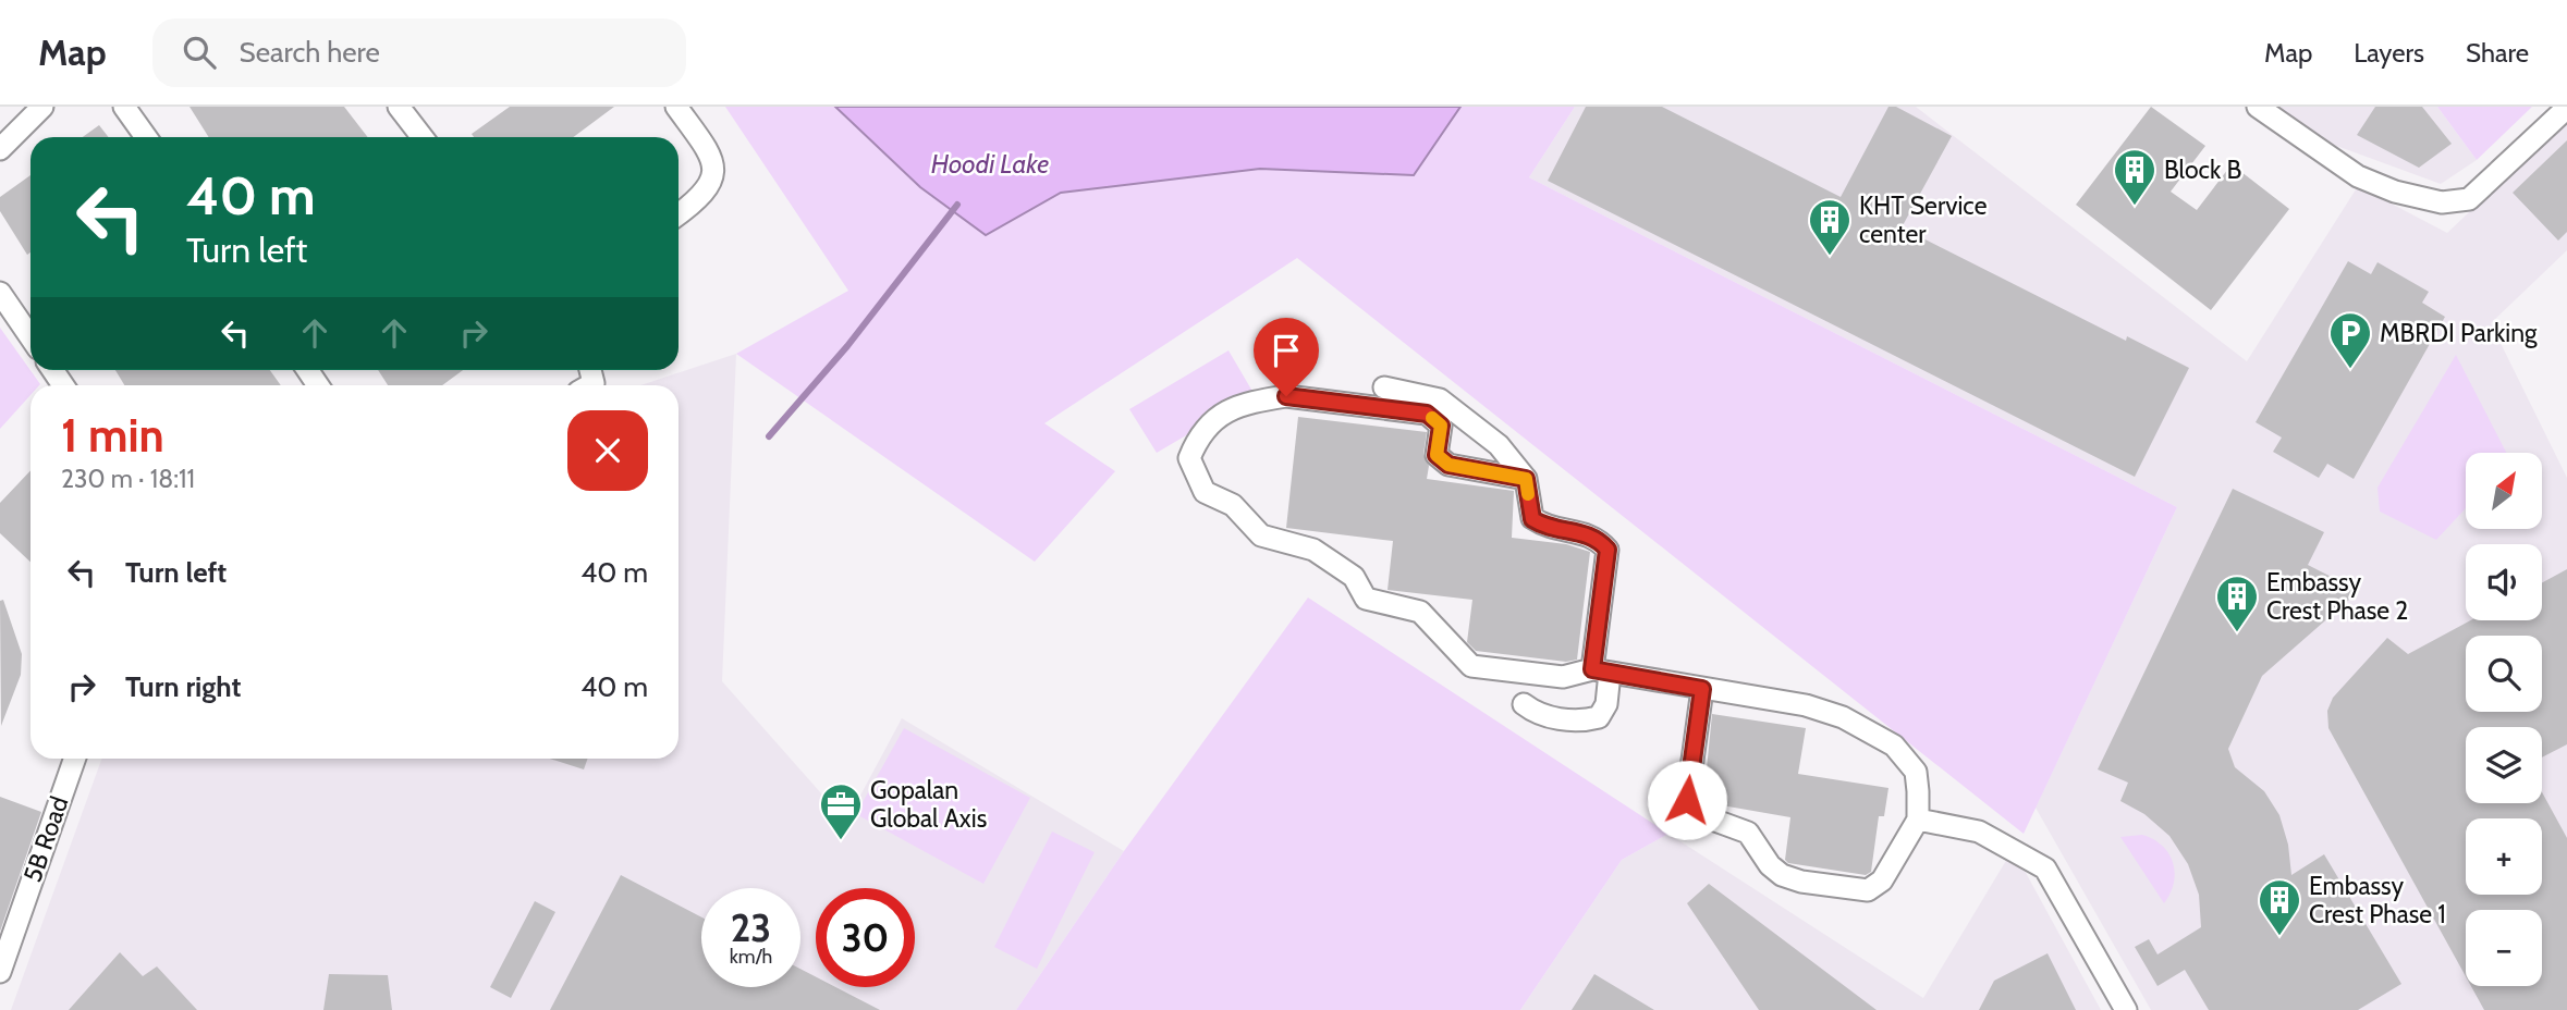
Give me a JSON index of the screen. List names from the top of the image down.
{
  "streets": {
    "street": ["5B Road"]
  },
  "water": ["Hoodi Lake"],
  "places": {
    "building": [
      "Block B",
      "KHT Service center",
      "Embassy Crest Phase 2",
      "Embassy Crest Phase 1"
    ],
    "parking": ["MBRDI Parking"],
    "office": ["Gopalan Global Axis"]
  },
  "north": "top right",
  "page": {
    "header": "Map",
    "search": "Search here",
    "nav": ["Map", "Layers", "Share"],
    "turn": ["40 m", "Turn left"],
    "heading": ["1 min", "230 m · 18:11"],
    "map_buttons": ["+", "−"],
    "list": [
      {
        "name": "Turn left",
        "value": "40 m"
      },
      {
        "name": "Turn right",
        "value": "40 m"
      }
    ],
    "speed": "23 km/h",
    "limit": "30"
  }
}
